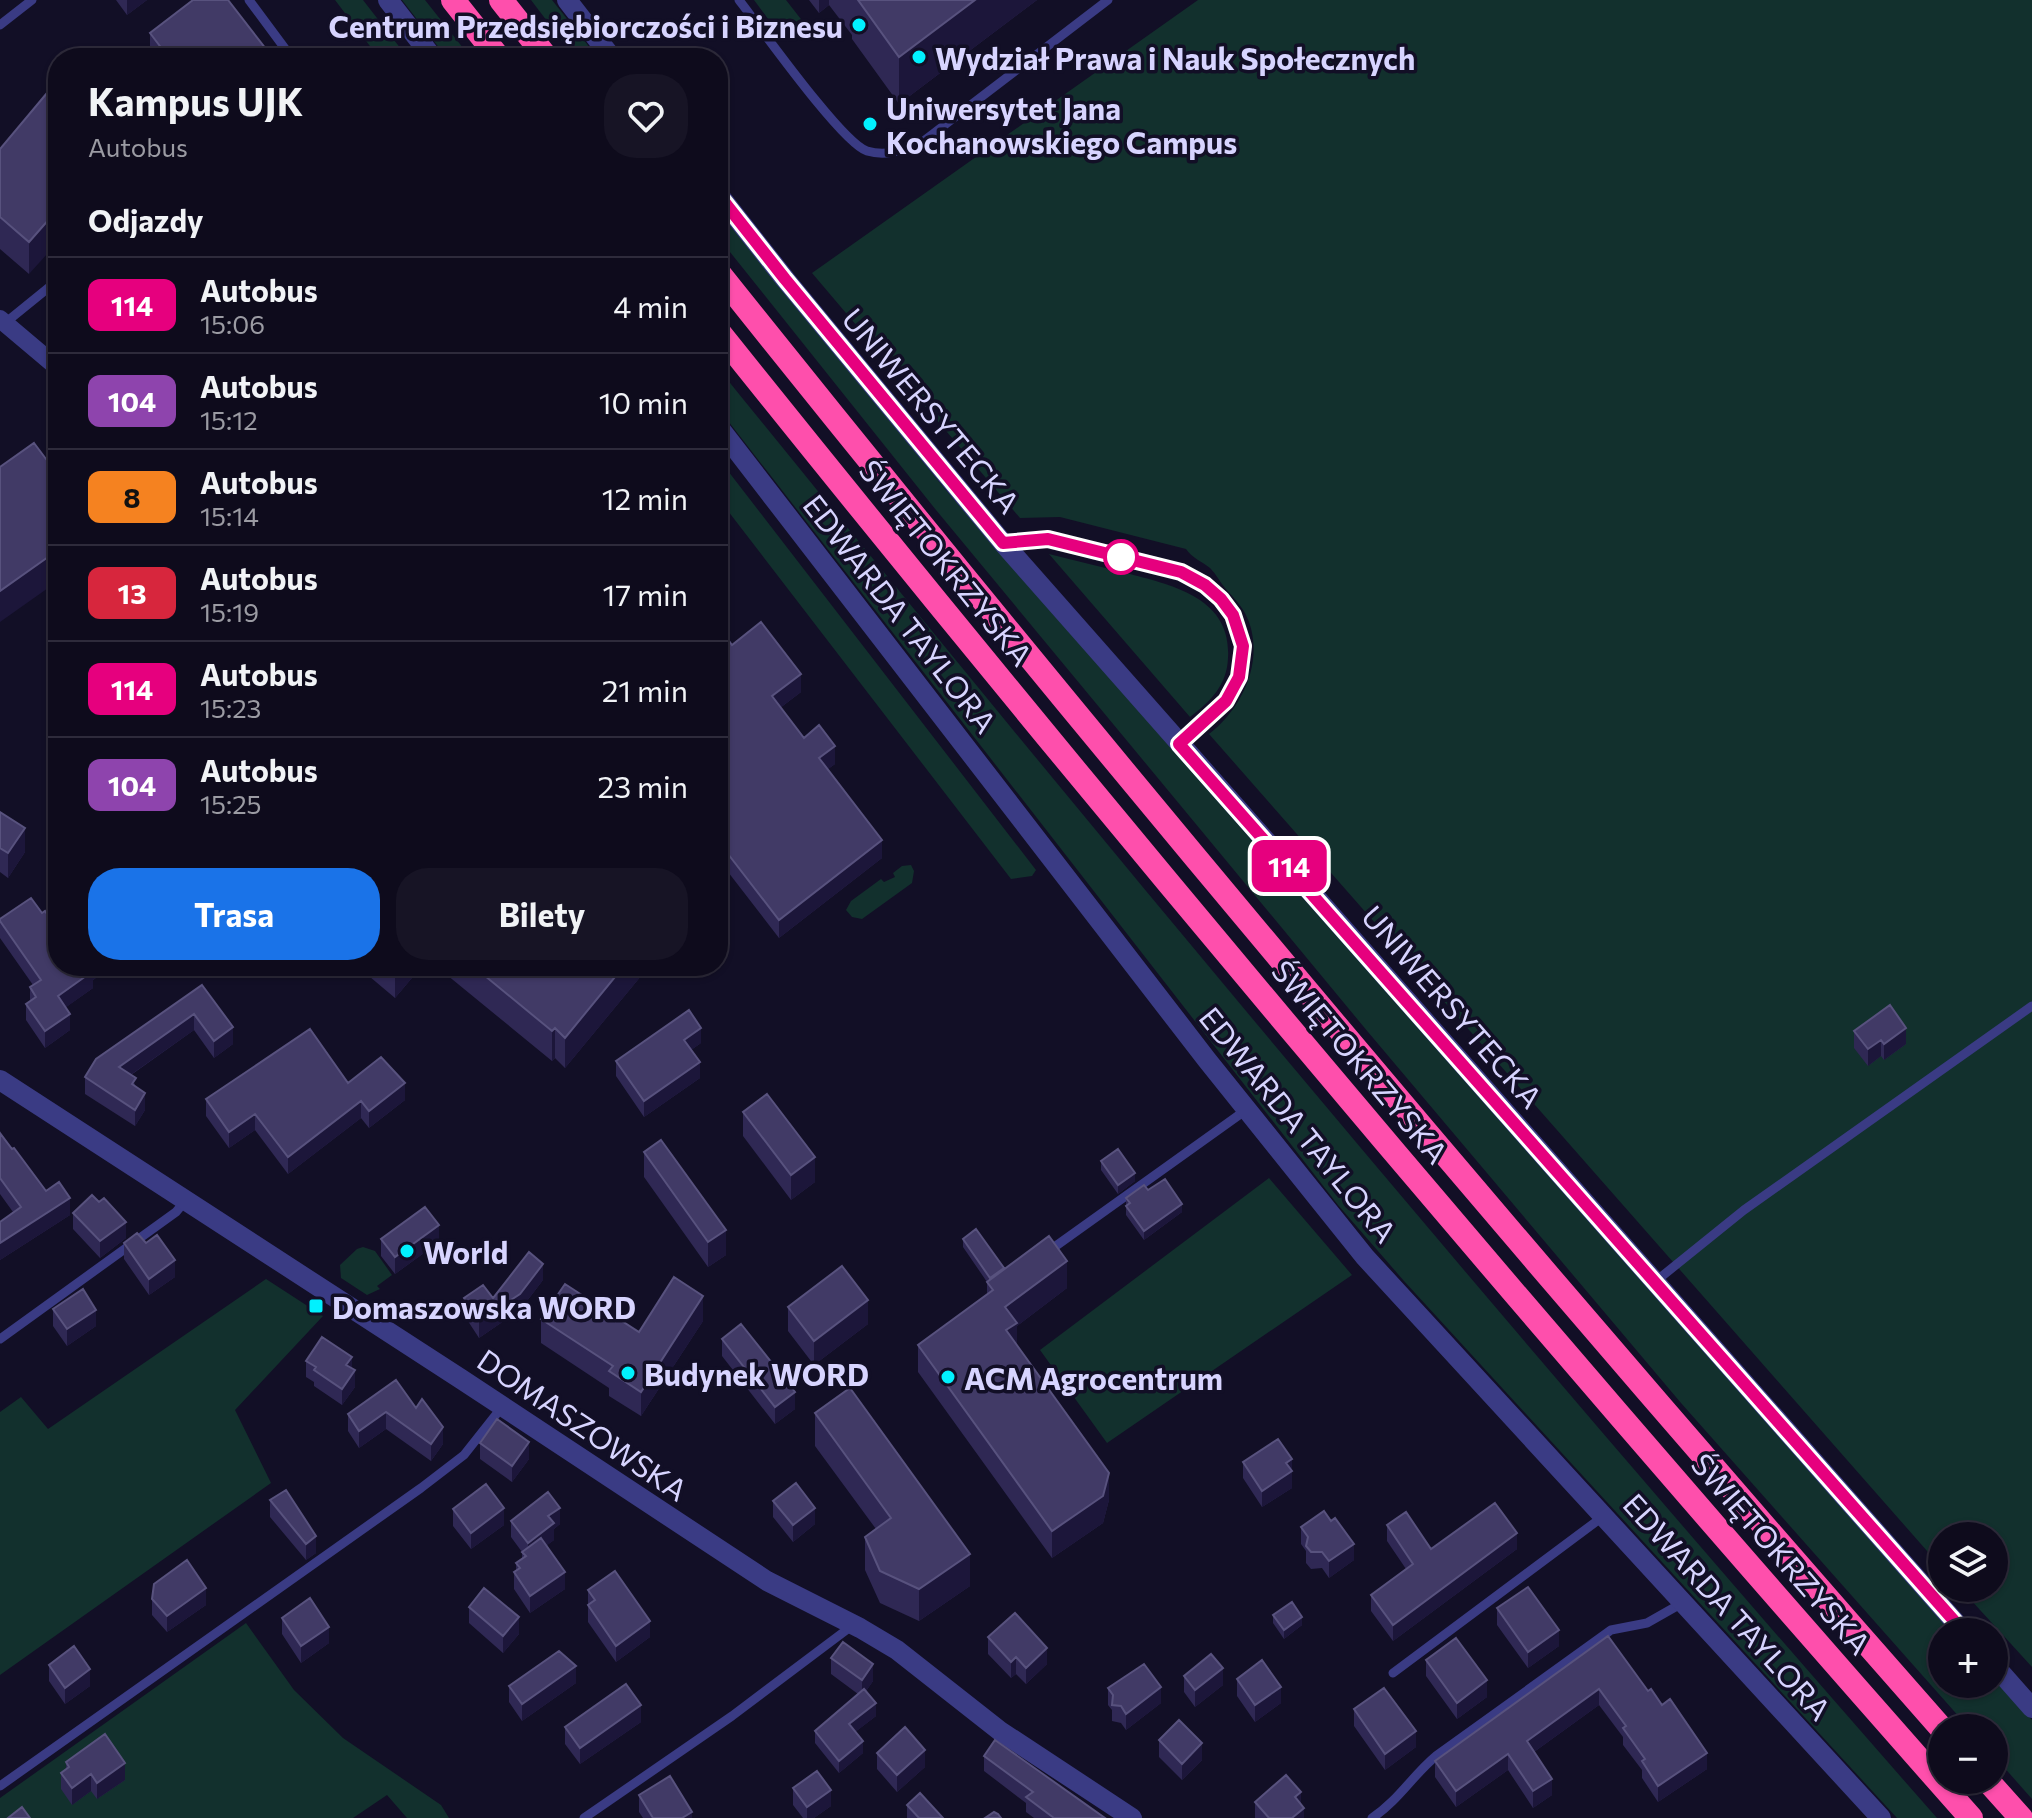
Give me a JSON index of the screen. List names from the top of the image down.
{
  "streets": {
    "highway": ["ŚWIĘTOKRZYSKA"],
    "street": ["UNIWERSYTECKA", "EDWARDA TAYLORA", "DOMASZOWSKA"]
  },
  "places": {
    "other": [
      "Centrum Przedsiębiorczości i Biznesu",
      "Wydział Prawa i Nauk Społecznych",
      "Uniwersytet Jana Kochanowskiego Campus",
      "World",
      "Budynek WORD",
      "ACM Agrocentrum"
    ],
    "transit": ["Domaszowska WORD"]
  },
  "lines": ["bus line 114"],
  "page": {
    "on_map": "114",
    "heading": [
      ["Kampus UJK", "Autobus"],
      "Odjazdy"
    ],
    "list": [
      {
        "mark": "114",
        "name": "Autobus",
        "note": "15:06",
        "value": "4 min"
      },
      {
        "mark": "104",
        "name": "Autobus",
        "note": "15:12",
        "value": "10 min"
      },
      {
        "mark": "8",
        "name": "Autobus",
        "note": "15:14",
        "value": "12 min"
      },
      {
        "mark": "13",
        "name": "Autobus",
        "note": "15:19",
        "value": "17 min"
      },
      {
        "mark": "114",
        "name": "Autobus",
        "note": "15:23",
        "value": "21 min"
      },
      {
        "mark": "104",
        "name": "Autobus",
        "note": "15:25",
        "value": "23 min"
      }
    ],
    "buttons": ["Trasa", "Bilety"],
    "map_buttons": ["+", "−"]
  }
}
